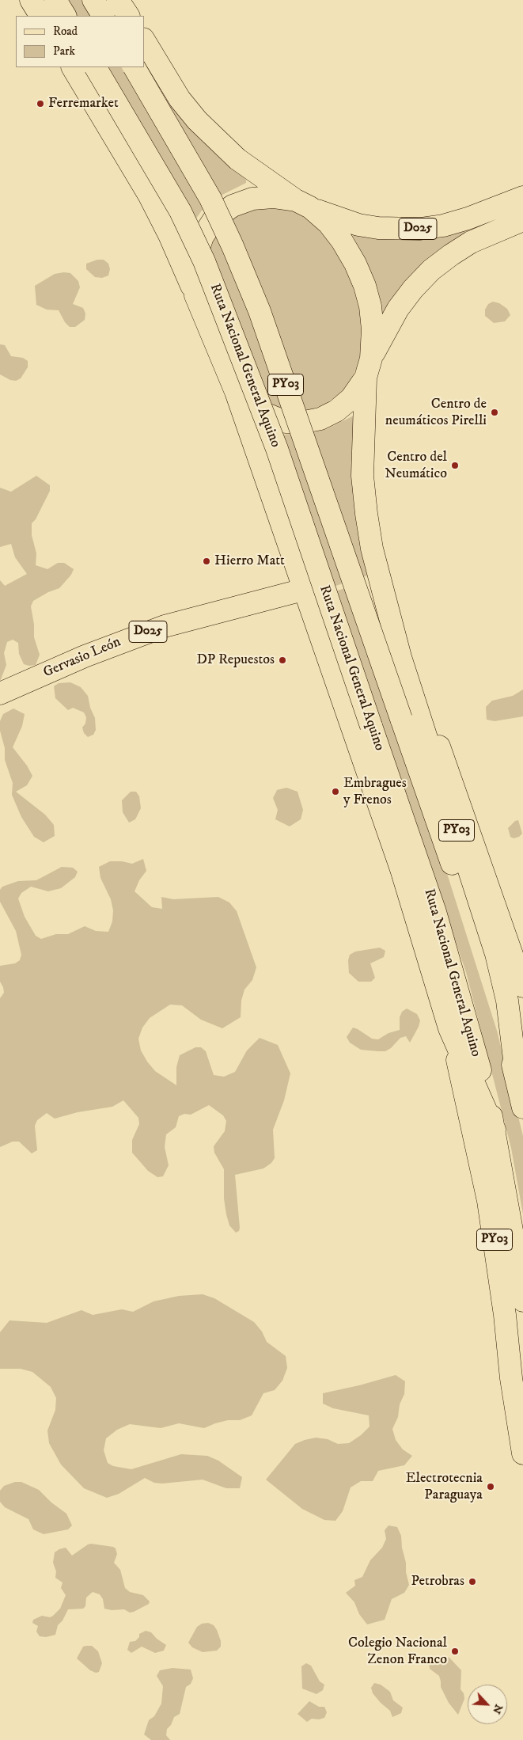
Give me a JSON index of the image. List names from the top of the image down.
{
  "streets": {
    "main road": [
      "D025",
      "Ruta Nacional General Aquino",
      "PY03",
      "Gervasio León"
    ]
  },
  "crossings": [
    ["D025", "Ruta Nacional General Aquino"],
    ["D025", "PY03"],
    ["Ruta Nacional General Aquino", "PY03"],
    ["Ruta Nacional General Aquino", "Gervasio León"]
  ],
  "places": [
    "Ferremarket",
    "Centro de neumáticos Pirelli",
    "Centro del Neumático",
    "Hierro Matt",
    "DP Repuestos",
    "Embragues y Frenos",
    "Electrotecnia Paraguaya",
    "Petrobras",
    "Colegio Nacional Zenon Franco"
  ],
  "legend": ["Road", "Park"],
  "north": "bottom right"
}
